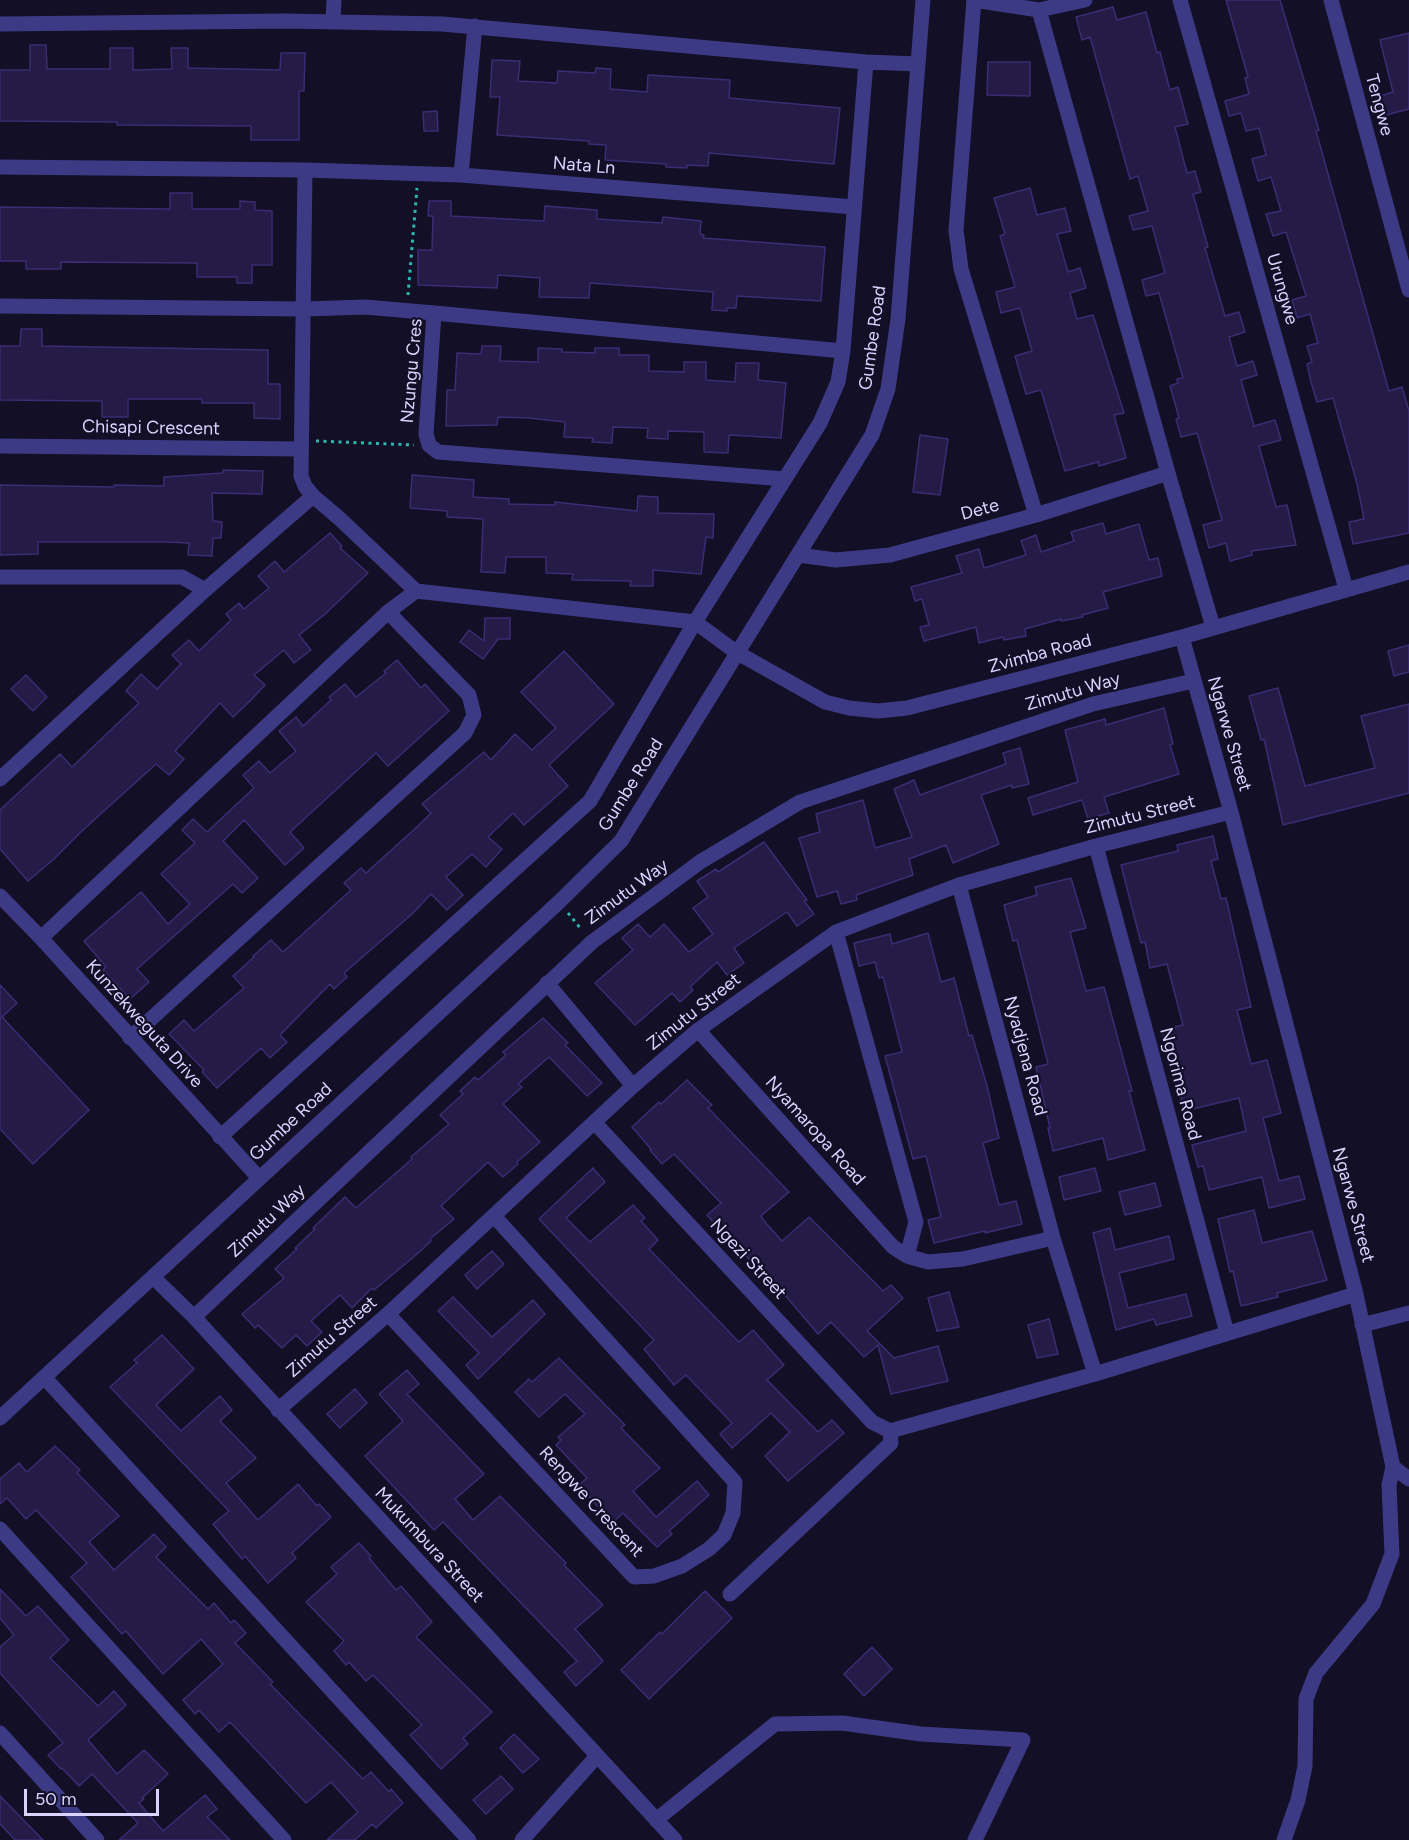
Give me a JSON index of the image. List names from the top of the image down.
{
  "streets": {
    "street": [
      "Tengwe",
      "Nata Ln",
      "Urungwe",
      "Gumbe Road",
      "Nzungu Cres",
      "Chisapi Crescent",
      "Dete",
      "Zvimba Road",
      "Zimutu Way",
      "Ngarwe Street",
      "Zimutu Street",
      "Kunzekweguta Drive",
      "Nyadjena Road",
      "Ngorima Road",
      "Nyamaropa Road",
      "Ngezi Street",
      "Rengwe Crescent",
      "Mukumbura Street"
    ]
  },
  "crossings": [
    ["Urungwe", "Zvimba Road"],
    ["Gumbe Road", "Dete"],
    ["Gumbe Road", "Zvimba Road"],
    ["Gumbe Road", "Kunzekweguta Drive"],
    ["Gumbe Road", "Mukumbura Street"],
    ["Zvimba Road", "Ngarwe Street"],
    ["Zimutu Way", "Ngarwe Street"],
    ["Zimutu Way", "Mukumbura Street"],
    ["Ngarwe Street", "Zimutu Street"],
    ["Zimutu Street", "Nyadjena Road"],
    ["Zimutu Street", "Ngorima Road"],
    ["Zimutu Street", "Nyamaropa Road"],
    ["Zimutu Street", "Ngezi Street"],
    ["Zimutu Street", "Rengwe Crescent"],
    ["Zimutu Street", "Mukumbura Street"]
  ],
  "scale_bar": "50 m"
}
